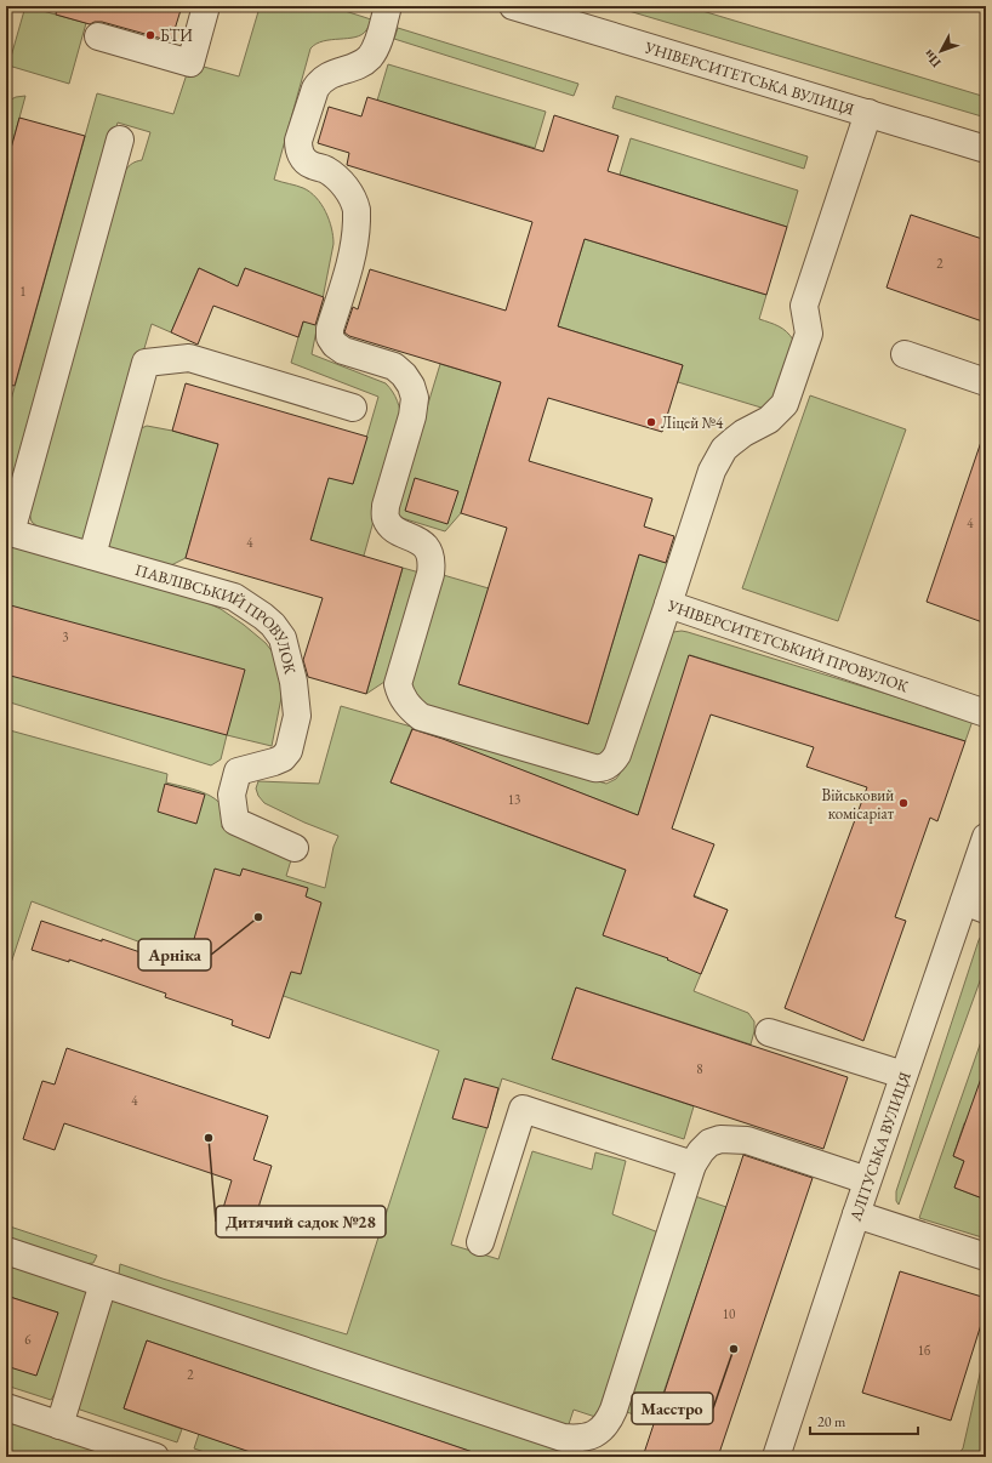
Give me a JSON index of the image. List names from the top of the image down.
{
  "streets": {
    "street": [
      "УНІВЕРСИТЕТСЬКА ВУЛИЦЯ",
      "ПАВЛІВСЬКИЙ ПРОВУЛОК",
      "УНІВЕРСИТЕТСЬКИЙ ПРОВУЛОК",
      "АЛІТУСЬКА ВУЛИЦЯ"
    ]
  },
  "crossings": [
    ["УНІВЕРСИТЕТСЬКА ВУЛИЦЯ", "УНІВЕРСИТЕТСЬКИЙ ПРОВУЛОК"]
  ],
  "places": [
    "БТИ",
    "Ліцей №4",
    "Військовий комісаріат",
    "Арніка",
    "Дитячий садок №28",
    "Маестро"
  ],
  "house_numbers": [
    "2",
    "1",
    "4",
    "4",
    "3",
    "13",
    "8",
    "4",
    "10",
    "6",
    "1б",
    "2"
  ],
  "scale_bar": "20 m",
  "north": "bottom left"
}
